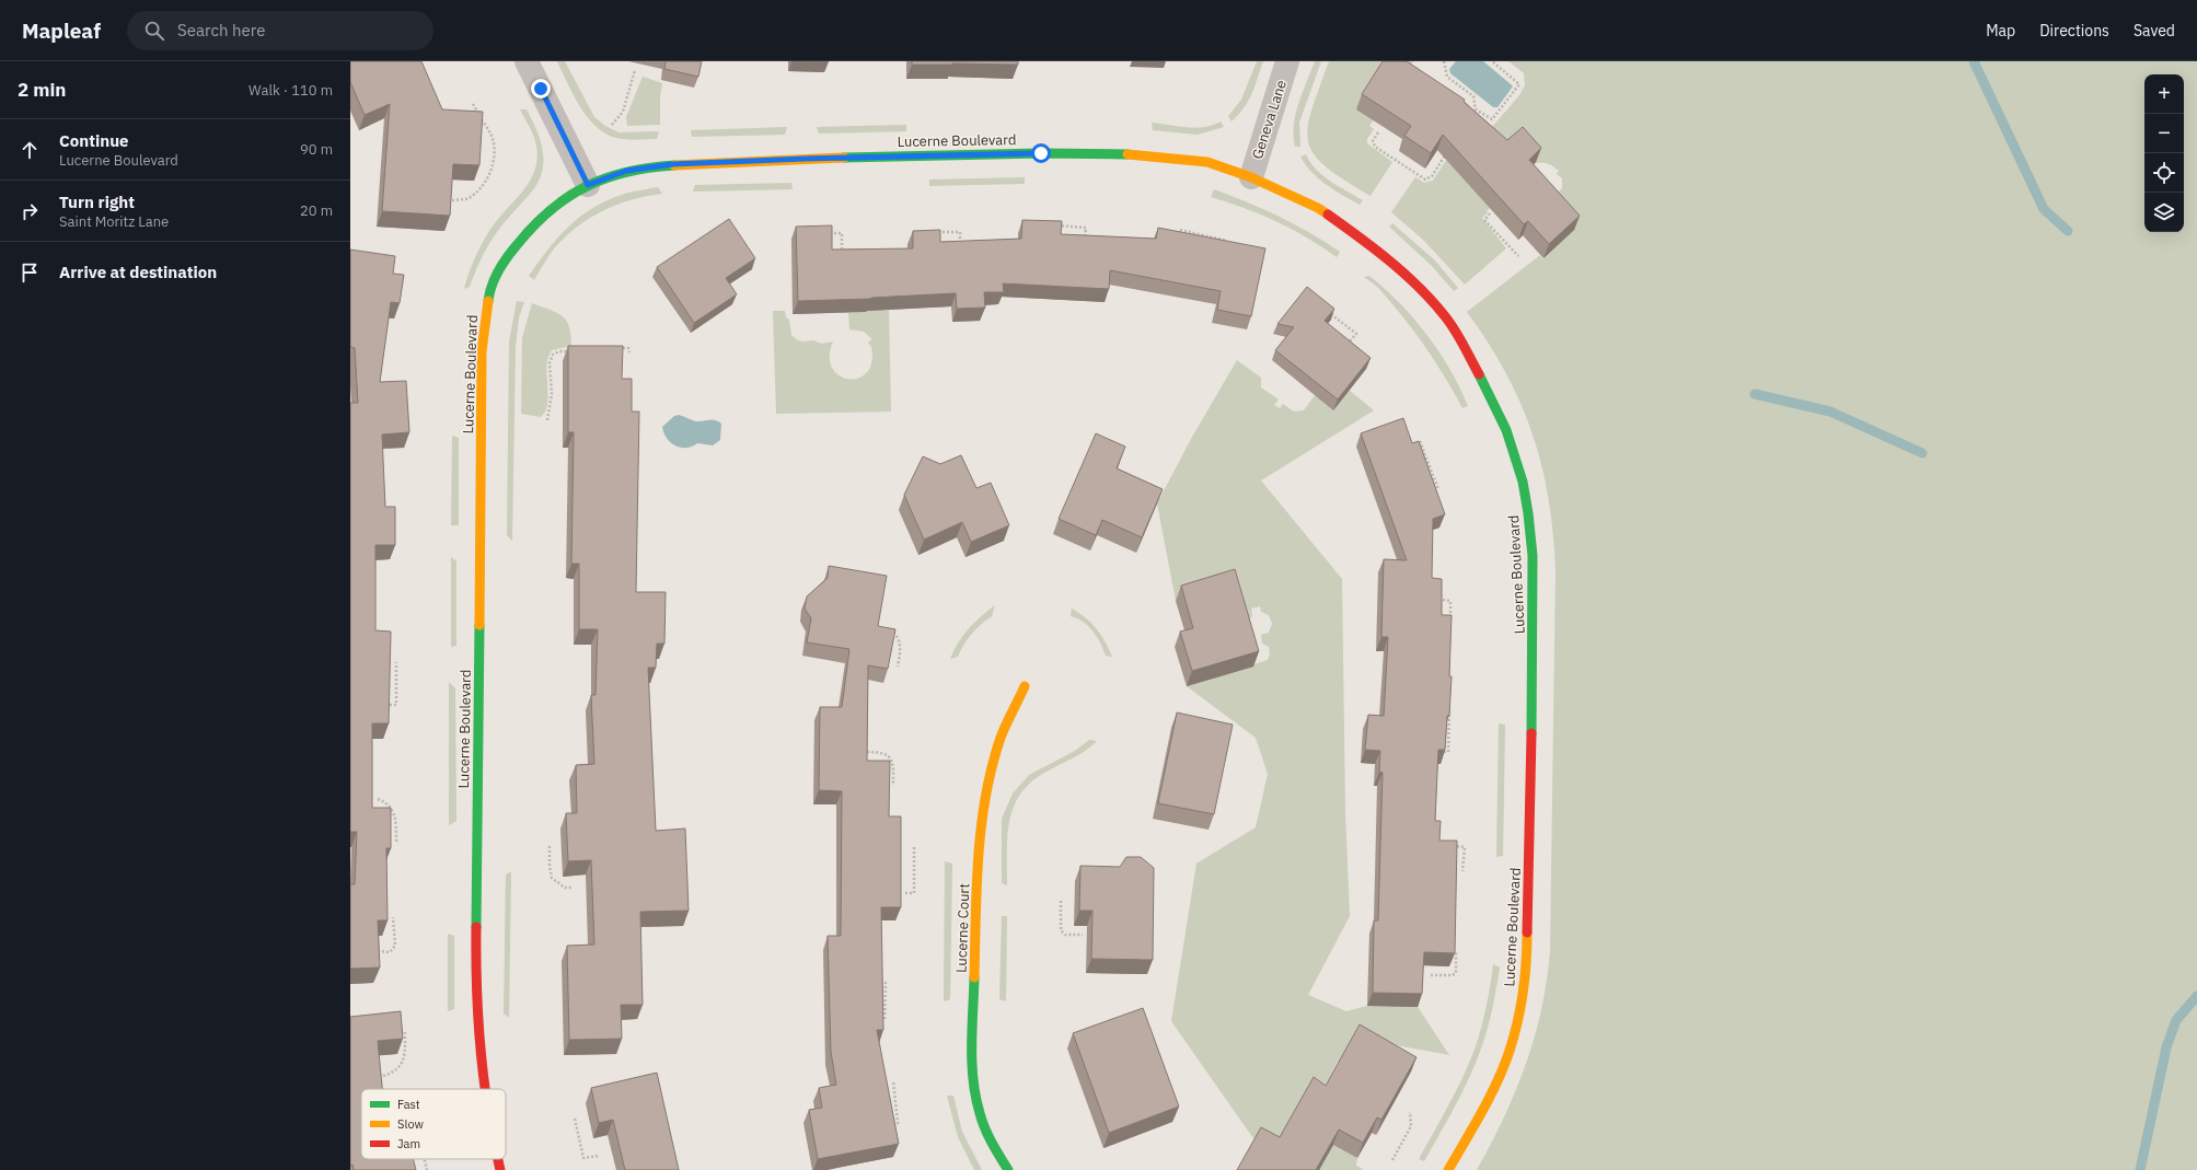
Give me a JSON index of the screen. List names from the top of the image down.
{
  "streets": {
    "street": ["Geneva Lane", "Lucerne Boulevard", "Lucerne Court"]
  },
  "crossings": [
    ["Geneva Lane", "Lucerne Boulevard"]
  ],
  "legend": ["Fast", "Slow", "Jam"],
  "page": {
    "header": "Mapleaf",
    "search": "Search here",
    "nav": ["Map", "Directions", "Saved"],
    "heading": ["2 min", "Walk · 110 m"],
    "map_buttons": ["+", "−"],
    "list": [
      ["Continue", "Lucerne Boulevard", "90 m"],
      ["Turn right", "Saint Moritz Lane", "20 m"],
      "Arrive at destination"
    ]
  }
}
